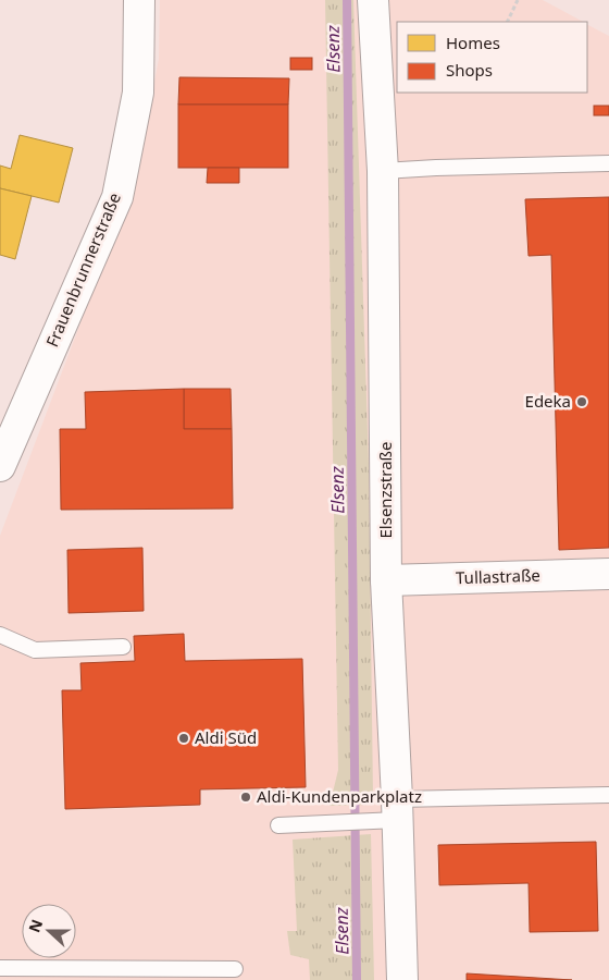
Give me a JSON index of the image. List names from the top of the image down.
{
  "streets": {
    "street": ["Frauenbrunnerstraße", "Elsenzstraße", "Tullastraße"]
  },
  "crossings": [
    ["Elsenzstraße", "Tullastraße"]
  ],
  "water": ["Elsenz"],
  "places": ["Edeka", "Aldi Süd", "Aldi-Kundenparkplatz"],
  "legend": ["Homes", "Shops"],
  "north": "left"
}
